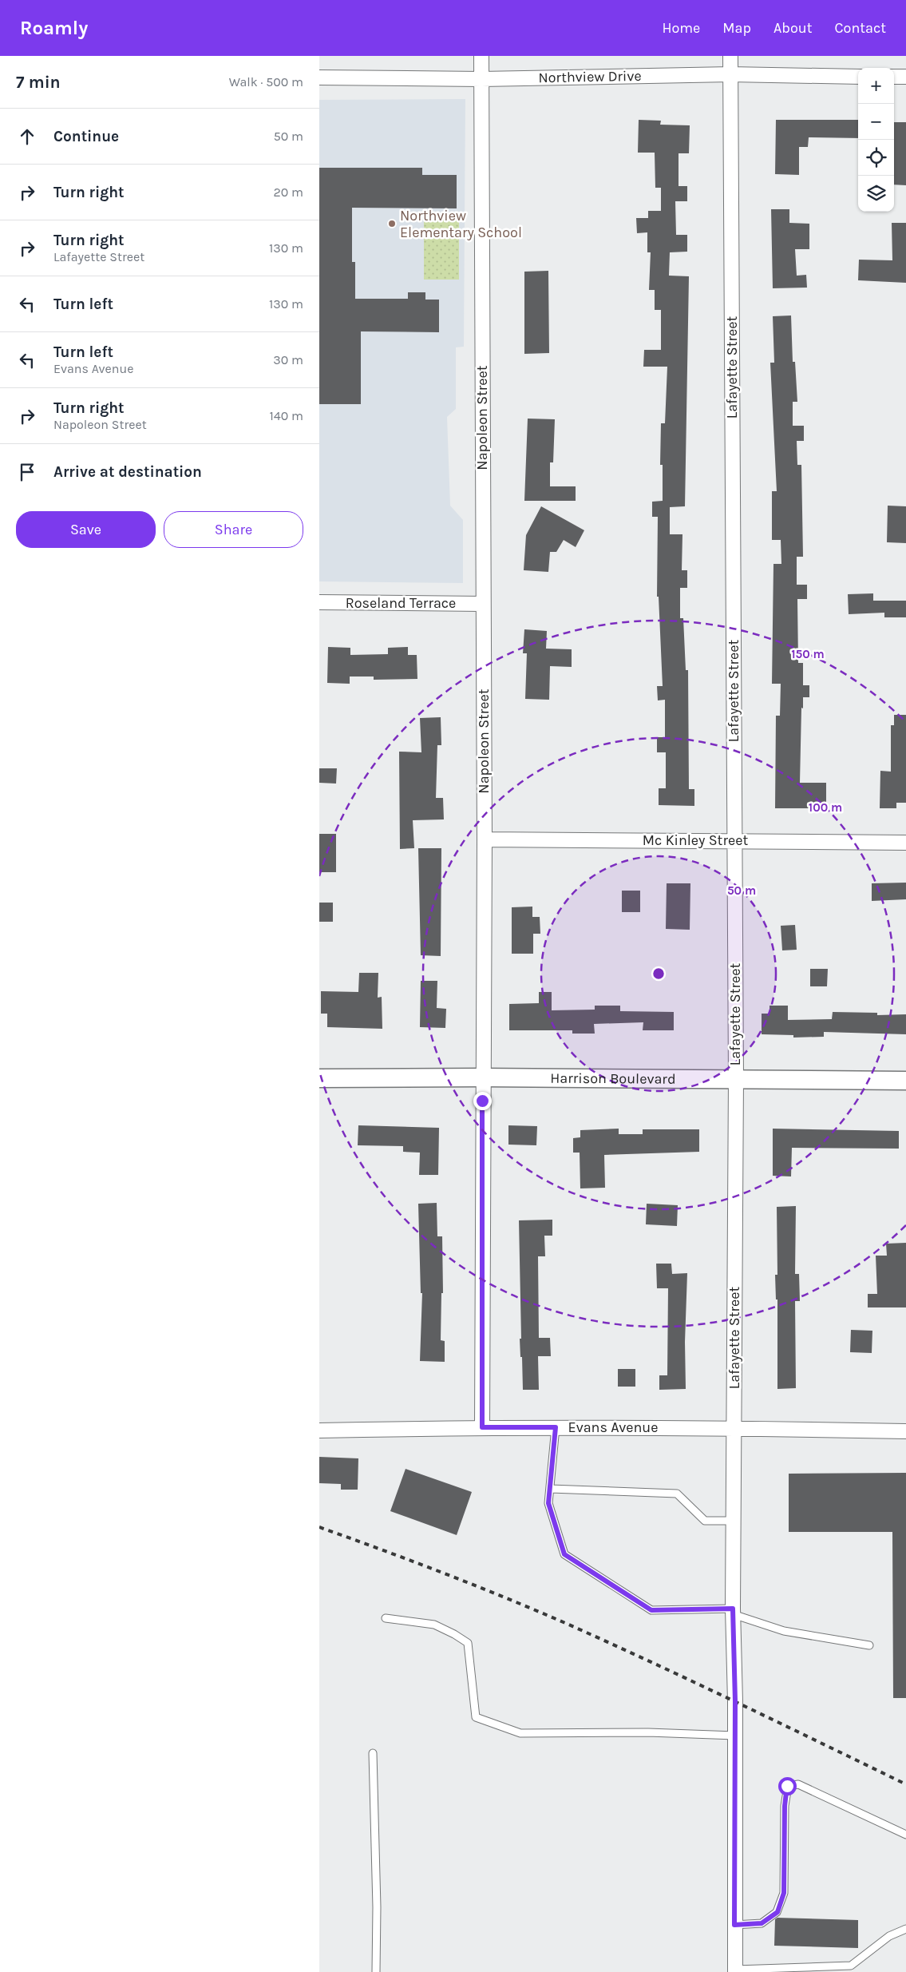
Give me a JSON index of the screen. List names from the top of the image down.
{
  "streets": {
    "street": [
      "Northview Drive",
      "Lafayette Street",
      "Napoleon Street",
      "Roseland Terrace",
      "Mc Kinley Street",
      "Harrison Boulevard",
      "Evans Avenue"
    ]
  },
  "crossings": [
    ["Northview Drive", "Lafayette Street"],
    ["Northview Drive", "Napoleon Street"],
    ["Lafayette Street", "Mc Kinley Street"],
    ["Lafayette Street", "Harrison Boulevard"],
    ["Lafayette Street", "Evans Avenue"],
    ["Napoleon Street", "Roseland Terrace"],
    ["Napoleon Street", "Mc Kinley Street"],
    ["Napoleon Street", "Harrison Boulevard"],
    ["Napoleon Street", "Evans Avenue"]
  ],
  "places": ["Northview Elementary School"],
  "page": {
    "header": "Roamly",
    "nav": [
      "Home",
      "Map",
      "About",
      "Contact"
    ],
    "heading": ["7 min", "Walk · 500 m"],
    "map_buttons": ["+", "−"],
    "list": [
      ["Continue", "50 m"],
      ["Turn right", "20 m"],
      ["Turn right", "Lafayette Street", "130 m"],
      ["Turn left", "130 m"],
      ["Turn left", "Evans Avenue", "30 m"],
      ["Turn right", "Napoleon Street", "140 m"],
      "Arrive at destination"
    ],
    "buttons": ["Save", "Share"]
  },
  "rings": ["150 m", "100 m", "50 m"]
}
